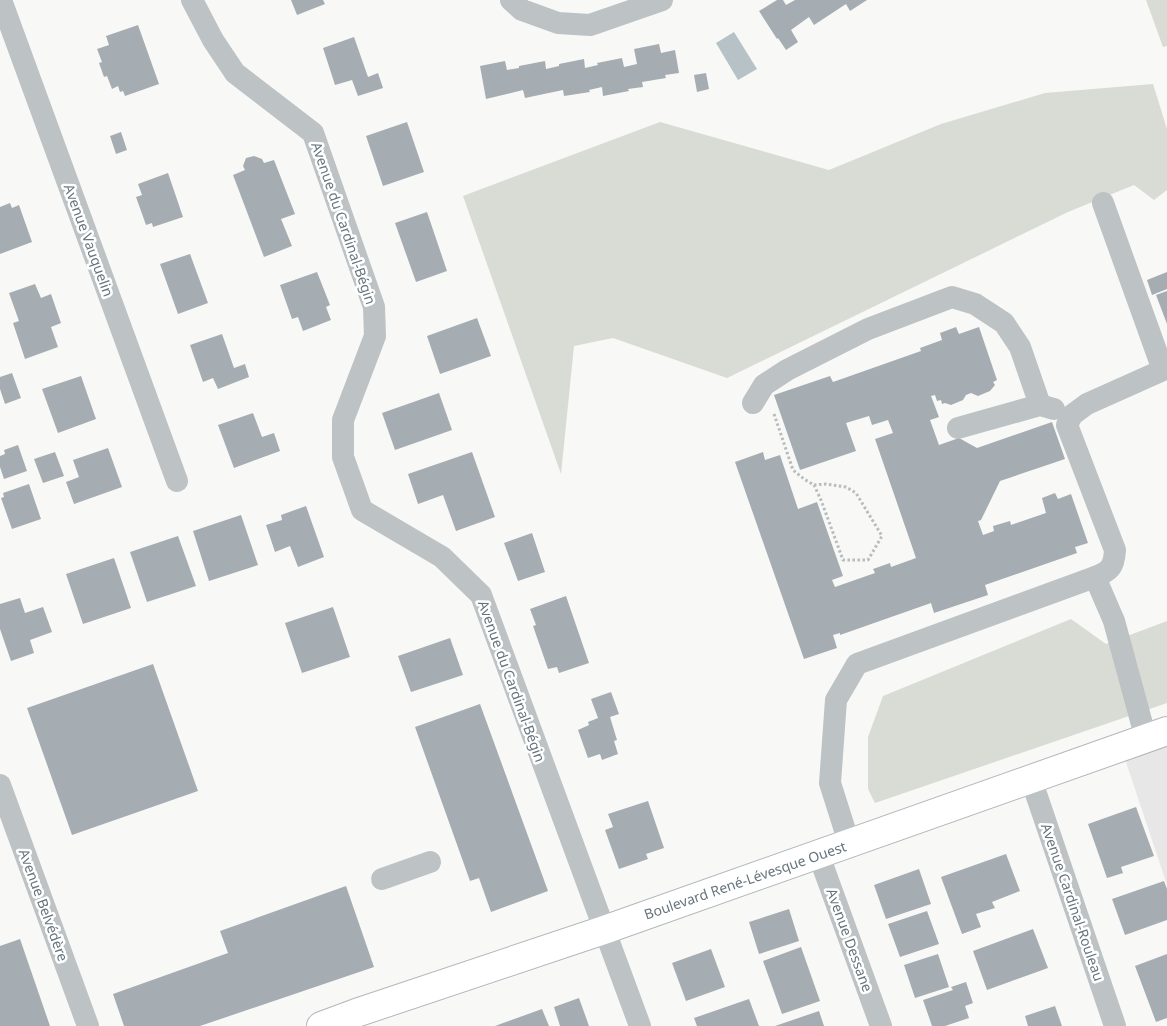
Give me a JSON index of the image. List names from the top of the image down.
{
  "streets": {
    "main road": ["Boulevard René-Lévesque Ouest"],
    "street": [
      "Avenue du Cardinal-Bégin",
      "Avenue Vauquelin",
      "Avenue Cardinal-Rouleau",
      "Avenue Belvédère",
      "Avenue Dessane"
    ]
  },
  "crossings": [
    ["Avenue du Cardinal-Bégin", "Boulevard René-Lévesque Ouest"],
    ["Boulevard René-Lévesque Ouest", "Avenue Cardinal-Rouleau"],
    ["Boulevard René-Lévesque Ouest", "Avenue Dessane"]
  ]
}
